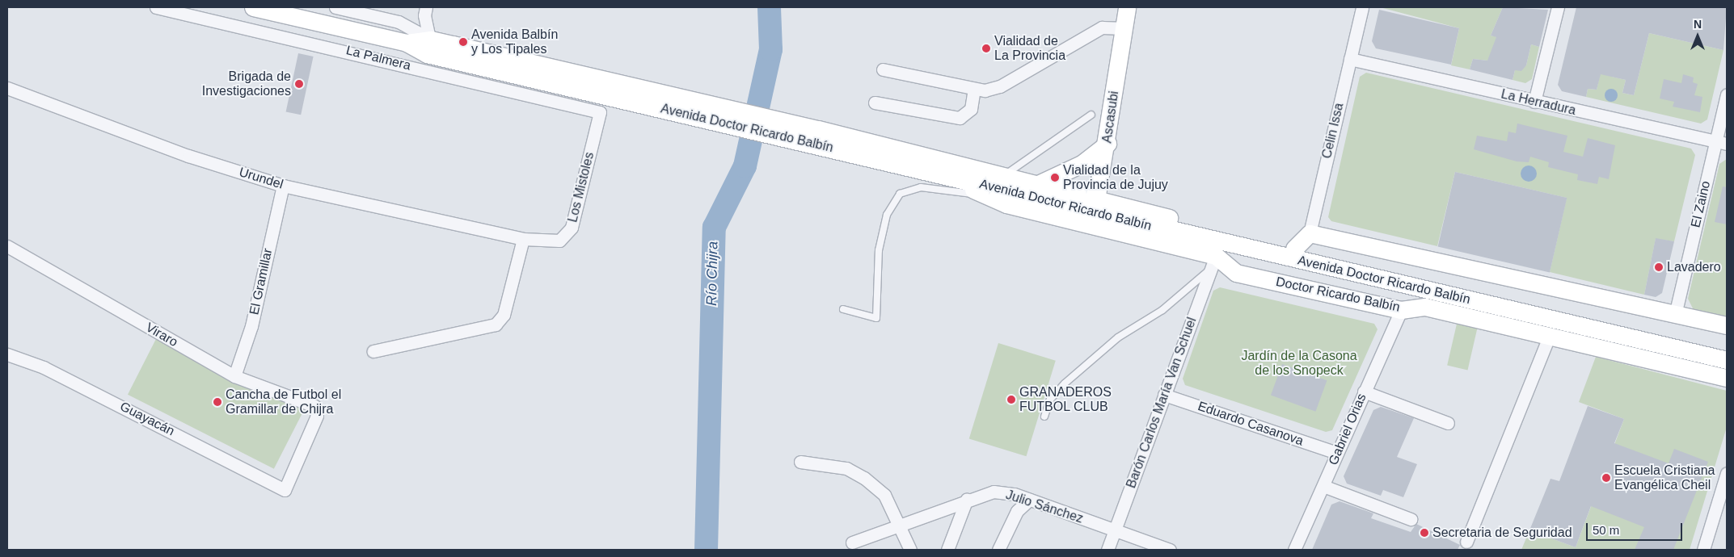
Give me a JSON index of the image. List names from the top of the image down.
{
  "streets": {
    "main road": ["Ascasubi", "Avenida Doctor Ricardo Balbín", "Doctor Ricardo Balbín"],
    "street": [
      "La Palmera",
      "La Herradura",
      "Celin Issa",
      "Urundel",
      "Los Mistoles",
      "El Zaino",
      "El Gramillar",
      "Viraro",
      "Barón Carlos María Van Schuel",
      "Guayacán",
      "Eduardo Casanova",
      "Gabriel Orias",
      "Julio Sánchez"
    ]
  },
  "crossings": [
    ["La Palmera", "Los Mistoles"],
    ["La Herradura", "Celin Issa"],
    ["La Herradura", "El Zaino"],
    ["Ascasubi", "Avenida Doctor Ricardo Balbín"],
    ["Ascasubi", "Doctor Ricardo Balbín"],
    ["Avenida Doctor Ricardo Balbín", "Doctor Ricardo Balbín"],
    ["Urundel", "Los Mistoles"],
    ["Urundel", "El Gramillar"],
    ["El Gramillar", "Viraro"],
    ["Doctor Ricardo Balbín", "Barón Carlos María Van Schuel"],
    ["Doctor Ricardo Balbín", "Gabriel Orias"],
    ["Viraro", "Guayacán"],
    ["Barón Carlos María Van Schuel", "Eduardo Casanova"],
    ["Barón Carlos María Van Schuel", "Julio Sánchez"],
    ["Eduardo Casanova", "Gabriel Orias"]
  ],
  "water": ["Río Chijra"],
  "parks": ["Jardín de la Casona de los Snopeck"],
  "places": [
    "Avenida Balbín y Los Tipales",
    "Vialidad de La Provincia",
    "Brigada de Investigaciones",
    "Vialidad de la Provincia de Jujuy",
    "Lavadero",
    "GRANADEROS FUTBOL CLUB",
    "Cancha de Futbol el Gramillar de Chijra",
    "Escuela Cristiana Evangélica Cheil",
    "Secretaria de Seguridad"
  ],
  "scale_bar": "50 m",
  "north": "top"
}
